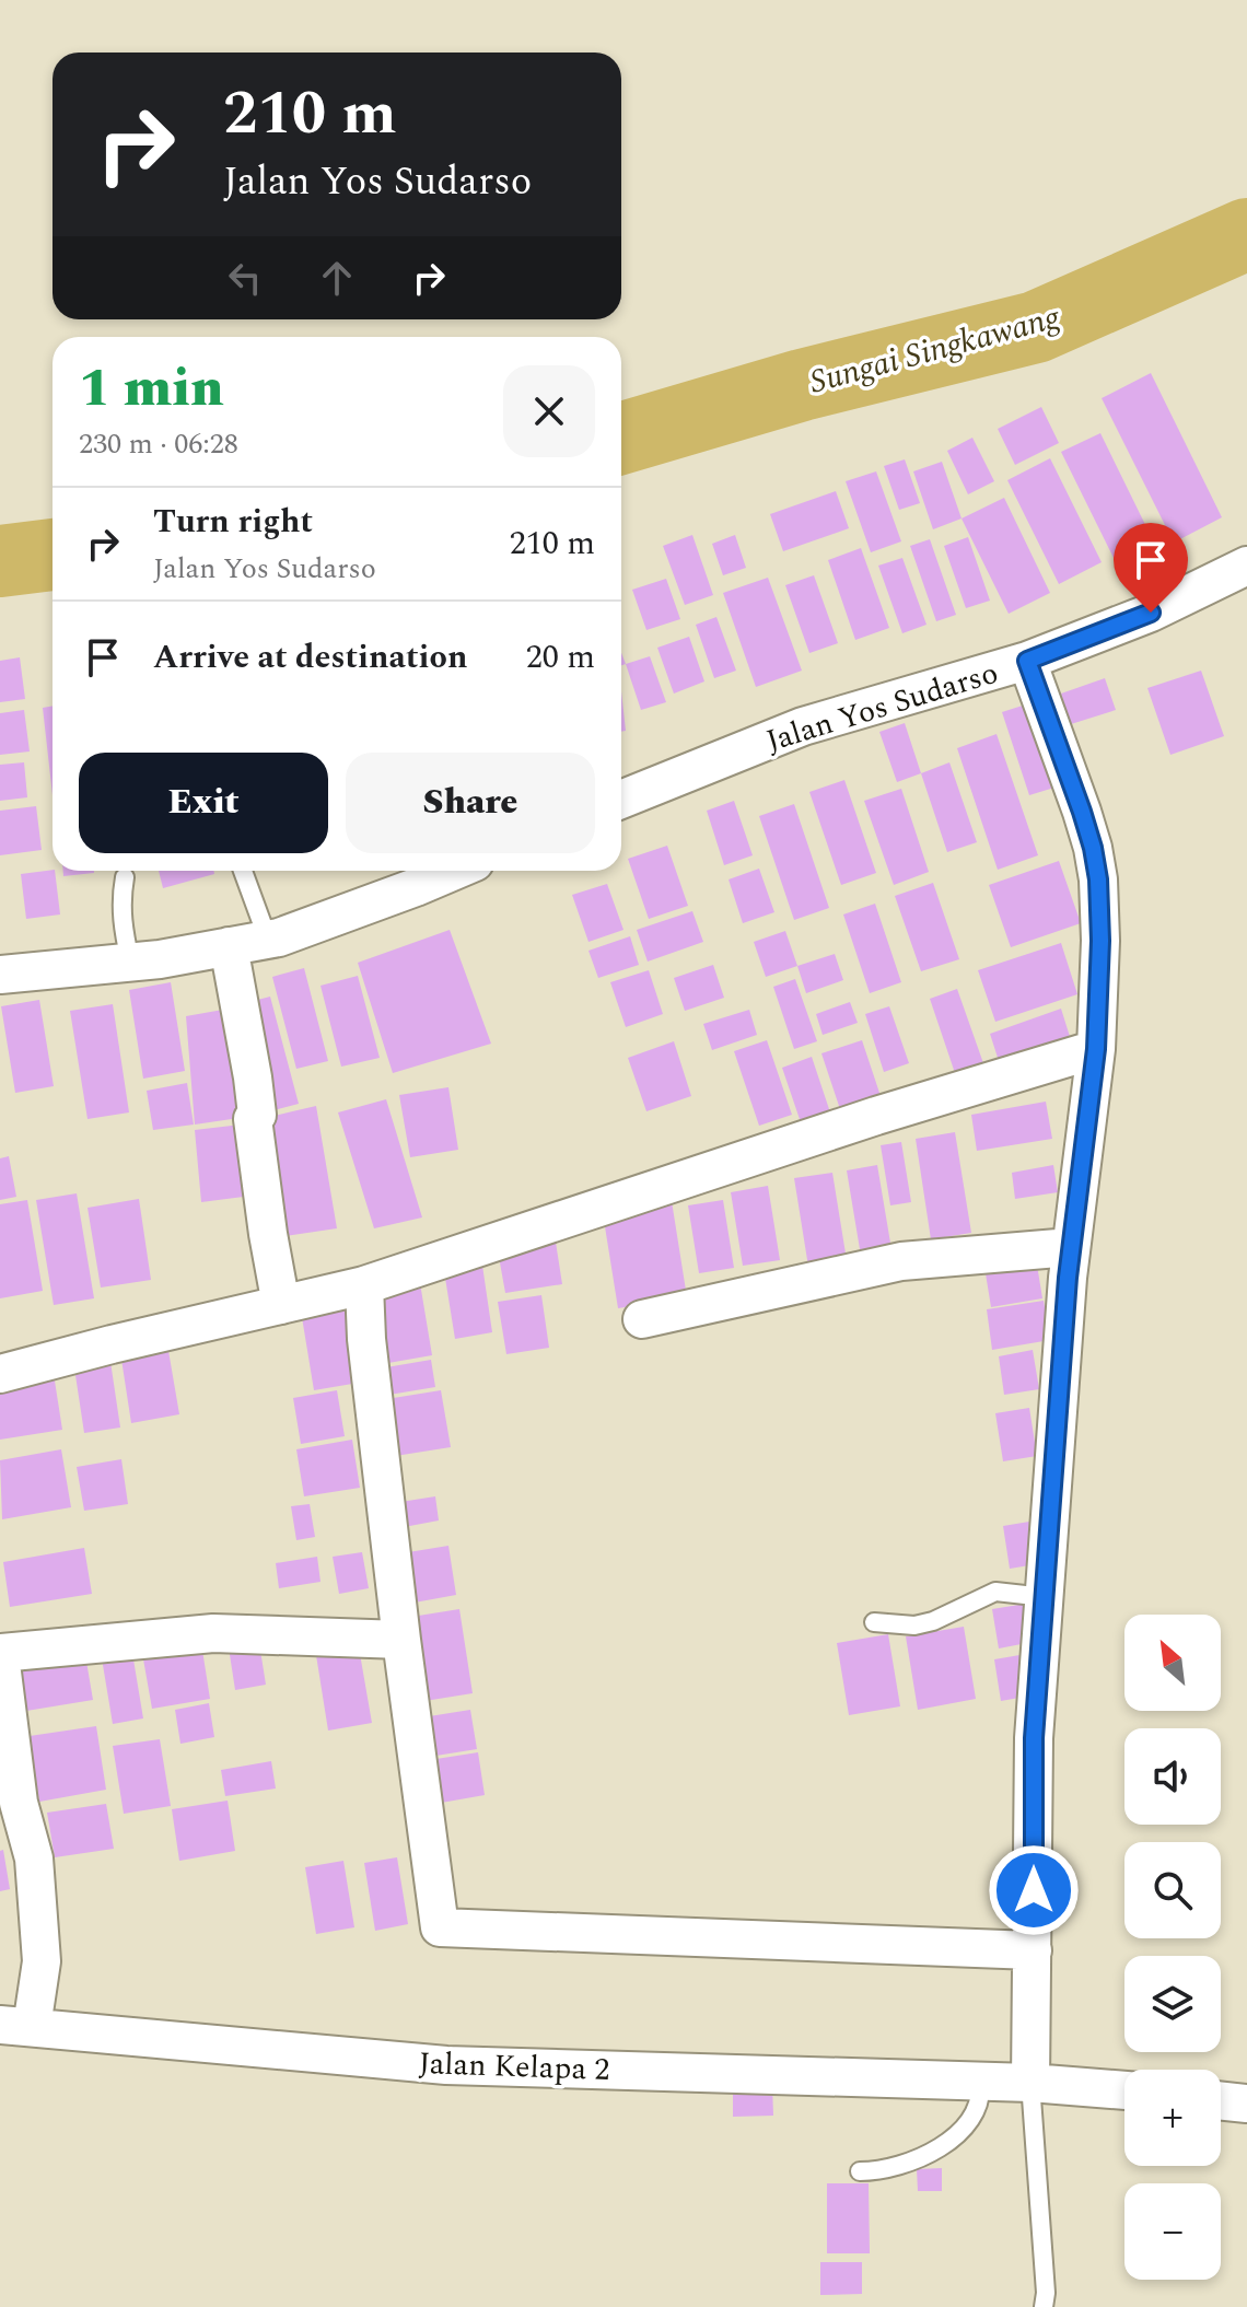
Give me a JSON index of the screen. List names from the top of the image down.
{
  "streets": {
    "street": ["Jalan Yos Sudarso", "Jalan Kelapa 2"]
  },
  "water": ["Sungai Singkawang"],
  "north": "top left",
  "page": {
    "turn": ["210 m", "Jalan Yos Sudarso"],
    "heading": ["1 min", "230 m · 06:28"],
    "list": [
      {
        "name": "Turn right",
        "note": "Jalan Yos Sudarso",
        "value": "210 m"
      },
      {
        "name": "Arrive at destination",
        "value": "20 m"
      }
    ],
    "buttons": ["Exit", "Share"],
    "map_buttons": ["+", "−"]
  }
}
